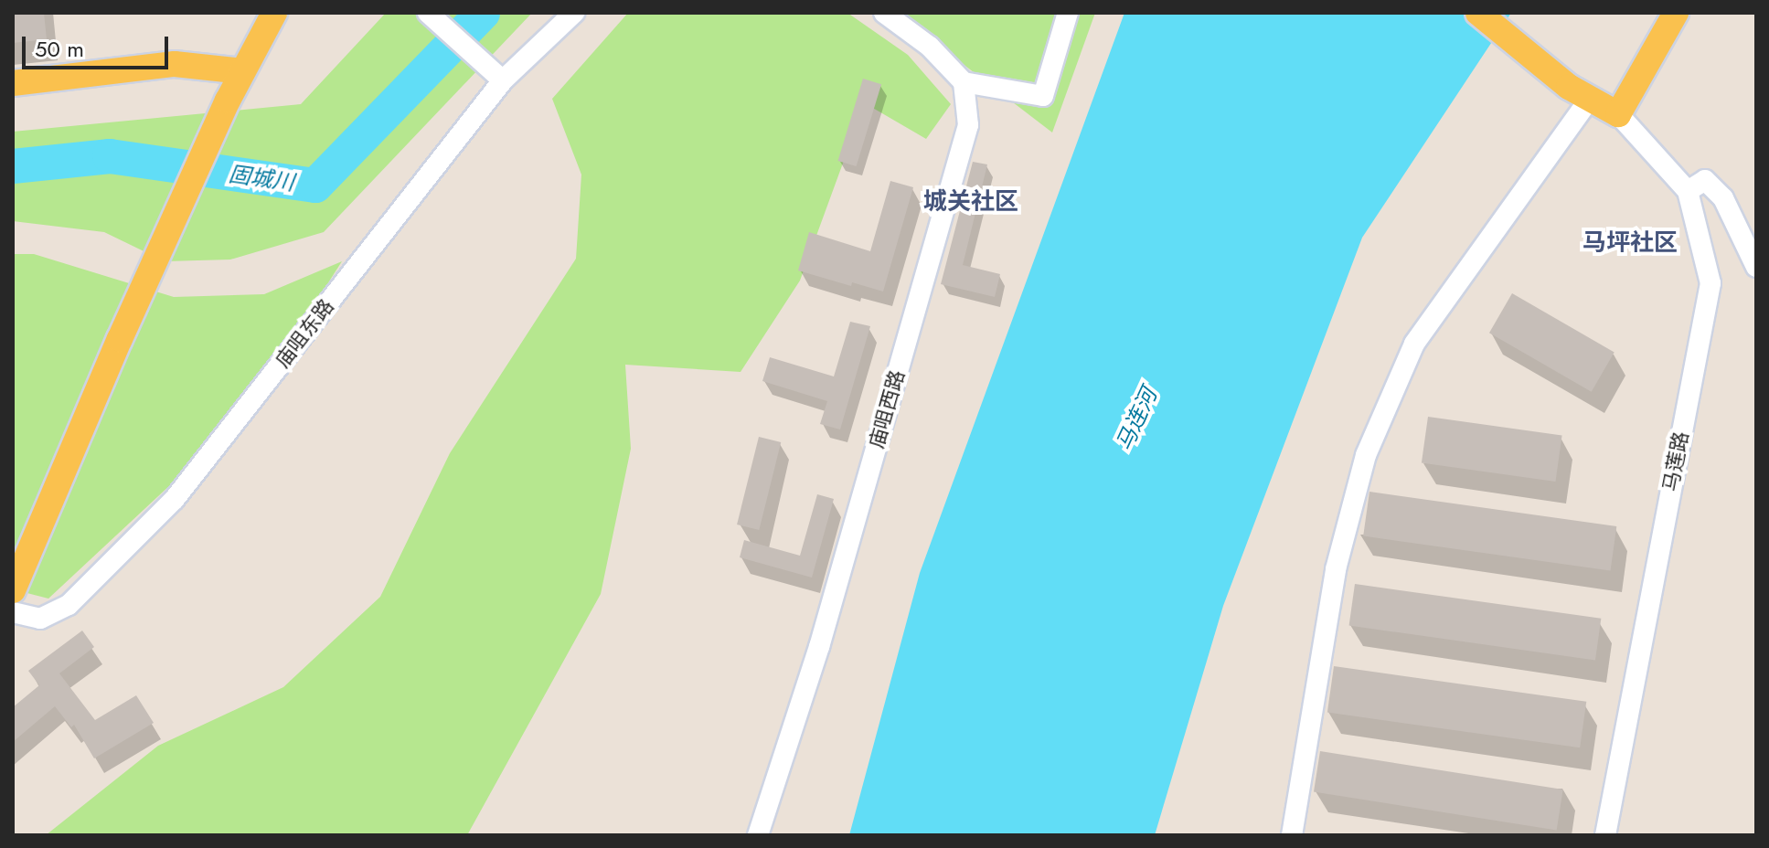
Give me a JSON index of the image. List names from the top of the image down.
{
  "streets": {
    "street": ["庙咀东路", "庙咀西路", "马莲路"]
  },
  "districts": ["城关社区", "马坪社区"],
  "water": ["固城川", "马连河"],
  "scale_bar": "50 m"
}
